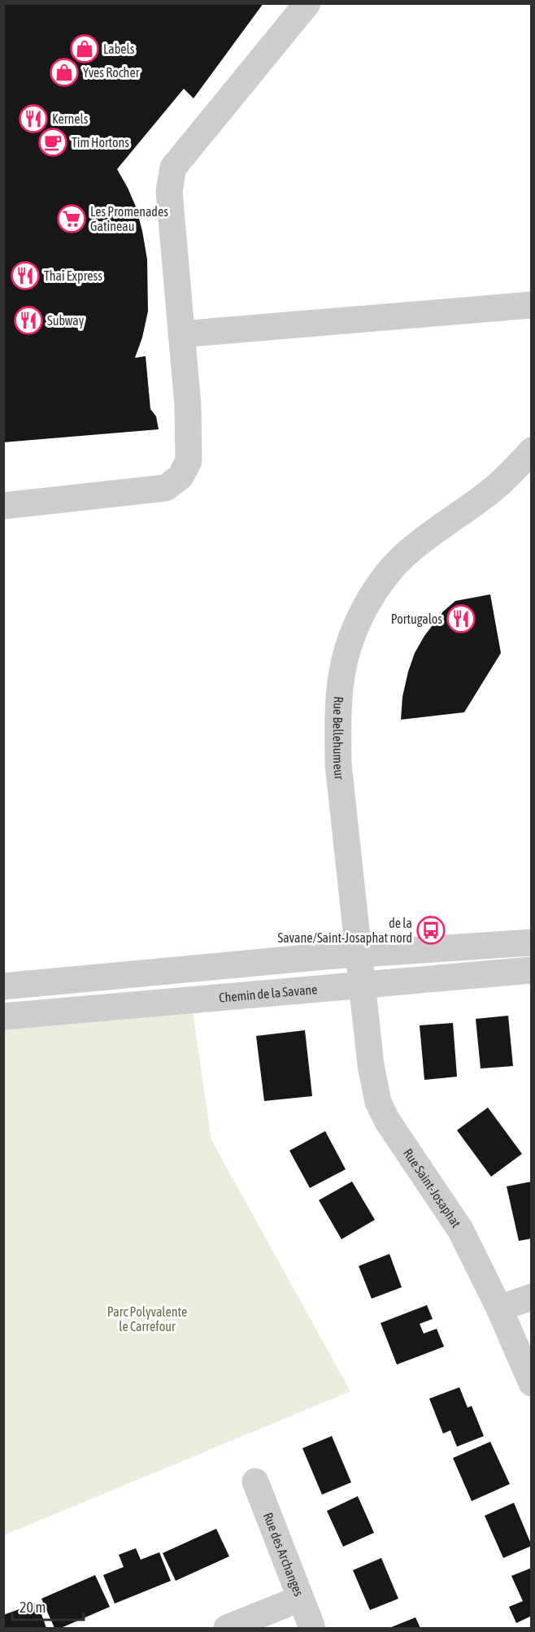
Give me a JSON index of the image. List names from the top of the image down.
{
  "streets": {
    "street": [
      "Rue Bellehumeur",
      "Chemin de la Savane",
      "Rue Saint-Josaphat",
      "Rue des Archanges"
    ]
  },
  "crossings": [
    ["Rue Bellehumeur", "Chemin de la Savane"],
    ["Rue Bellehumeur", "Rue Saint-Josaphat"],
    ["Chemin de la Savane", "Rue Saint-Josaphat"]
  ],
  "parks": ["Parc Polyvalente le Carrefour"],
  "places": {
    "shop": ["Labels", "Yves Rocher"],
    "restaurant": [
      "Kernels",
      "Thai Express",
      "Subway",
      "Portugalos"
    ],
    "cafe": ["Tim Hortons"],
    "supermarket": ["Les Promenades Gatineau"],
    "bus stop": ["de la Savane/Saint-Josaphat nord"]
  },
  "scale_bar": "20 m"
}
